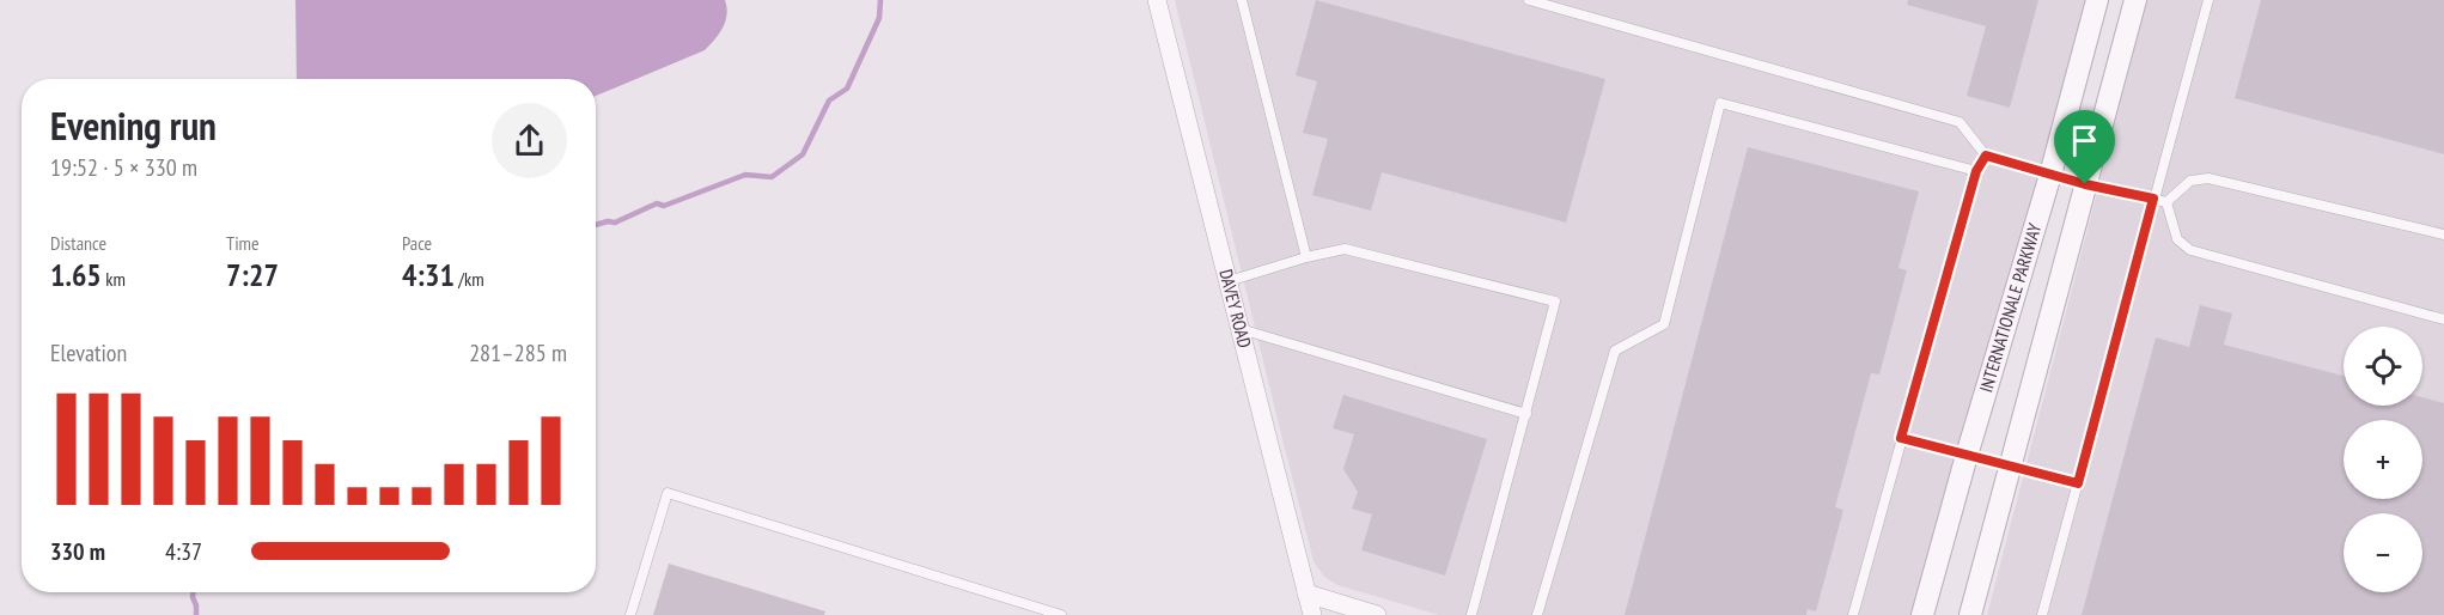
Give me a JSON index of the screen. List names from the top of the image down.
{
  "streets": {
    "street": ["DAVEY ROAD", "INTERNATIONALE PARKWAY"]
  },
  "page": {
    "heading": ["Evening run", "19:52 · 5 × 330 m"],
    "stats": [
      ["Distance", "1.65 km"],
      ["Time", "7:27"],
      ["Pace", "4:31 /km"]
    ],
    "chart": ["Elevation", "281–285 m"],
    "map_buttons": ["+", "−"],
    "list": [
      {
        "name": "330 m",
        "note": "4:37"
      }
    ]
  }
}
